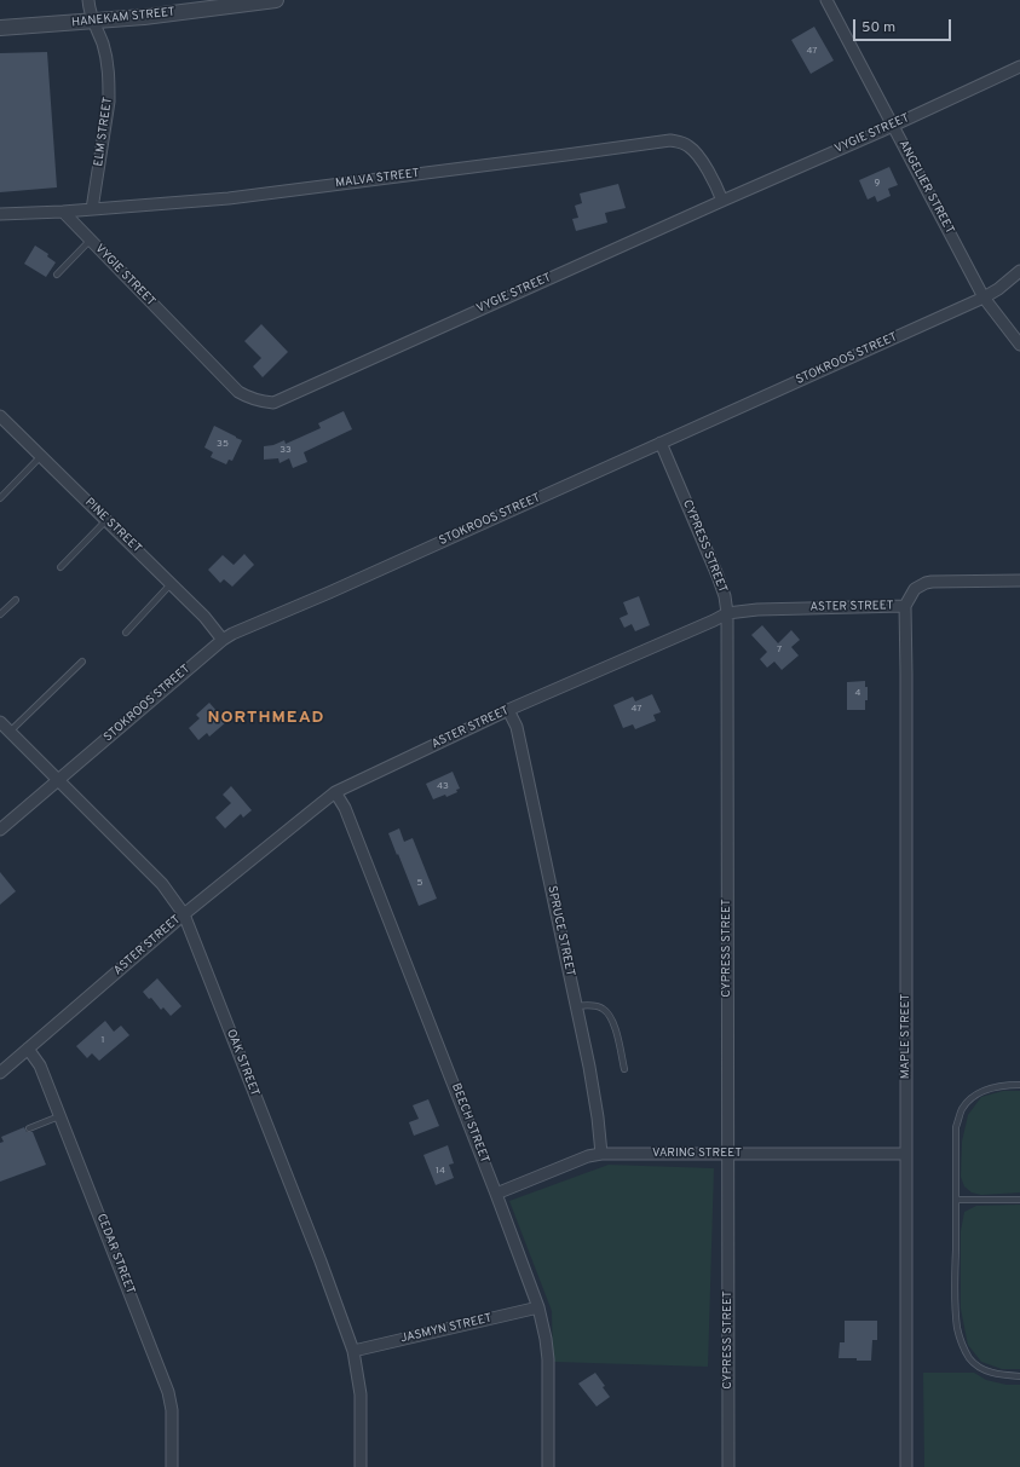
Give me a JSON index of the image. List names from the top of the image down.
{
  "streets": {
    "street": [
      "HANEKAM STREET",
      "ELM STREET",
      "VYGIE STREET",
      "MALVA STREET",
      "ANGELIER STREET",
      "STOKROOS STREET",
      "PINE STREET",
      "CYPRESS STREET",
      "ASTER STREET",
      "SPRUCE STREET",
      "MAPLE STREET",
      "OAK STREET",
      "BEECH STREET",
      "VARING STREET",
      "CEDAR STREET",
      "JASMYN STREET"
    ]
  },
  "crossings": [
    ["HANEKAM STREET", "ELM STREET"],
    ["ELM STREET", "MALVA STREET"],
    ["VYGIE STREET", "MALVA STREET"],
    ["VYGIE STREET", "ANGELIER STREET"],
    ["ANGELIER STREET", "STOKROOS STREET"],
    ["STOKROOS STREET", "PINE STREET"],
    ["STOKROOS STREET", "CYPRESS STREET"],
    ["STOKROOS STREET", "OAK STREET"],
    ["CYPRESS STREET", "ASTER STREET"],
    ["CYPRESS STREET", "VARING STREET"],
    ["ASTER STREET", "SPRUCE STREET"],
    ["ASTER STREET", "MAPLE STREET"],
    ["ASTER STREET", "OAK STREET"],
    ["ASTER STREET", "BEECH STREET"],
    ["ASTER STREET", "CEDAR STREET"],
    ["SPRUCE STREET", "VARING STREET"],
    ["MAPLE STREET", "VARING STREET"],
    ["OAK STREET", "JASMYN STREET"],
    ["BEECH STREET", "VARING STREET"],
    ["BEECH STREET", "JASMYN STREET"]
  ],
  "districts": ["NORTHMEAD"],
  "house_numbers": [
    "47",
    "9",
    "35",
    "33",
    "7",
    "4",
    "47",
    "43",
    "5",
    "1",
    "14"
  ],
  "scale_bar": "50 m"
}
